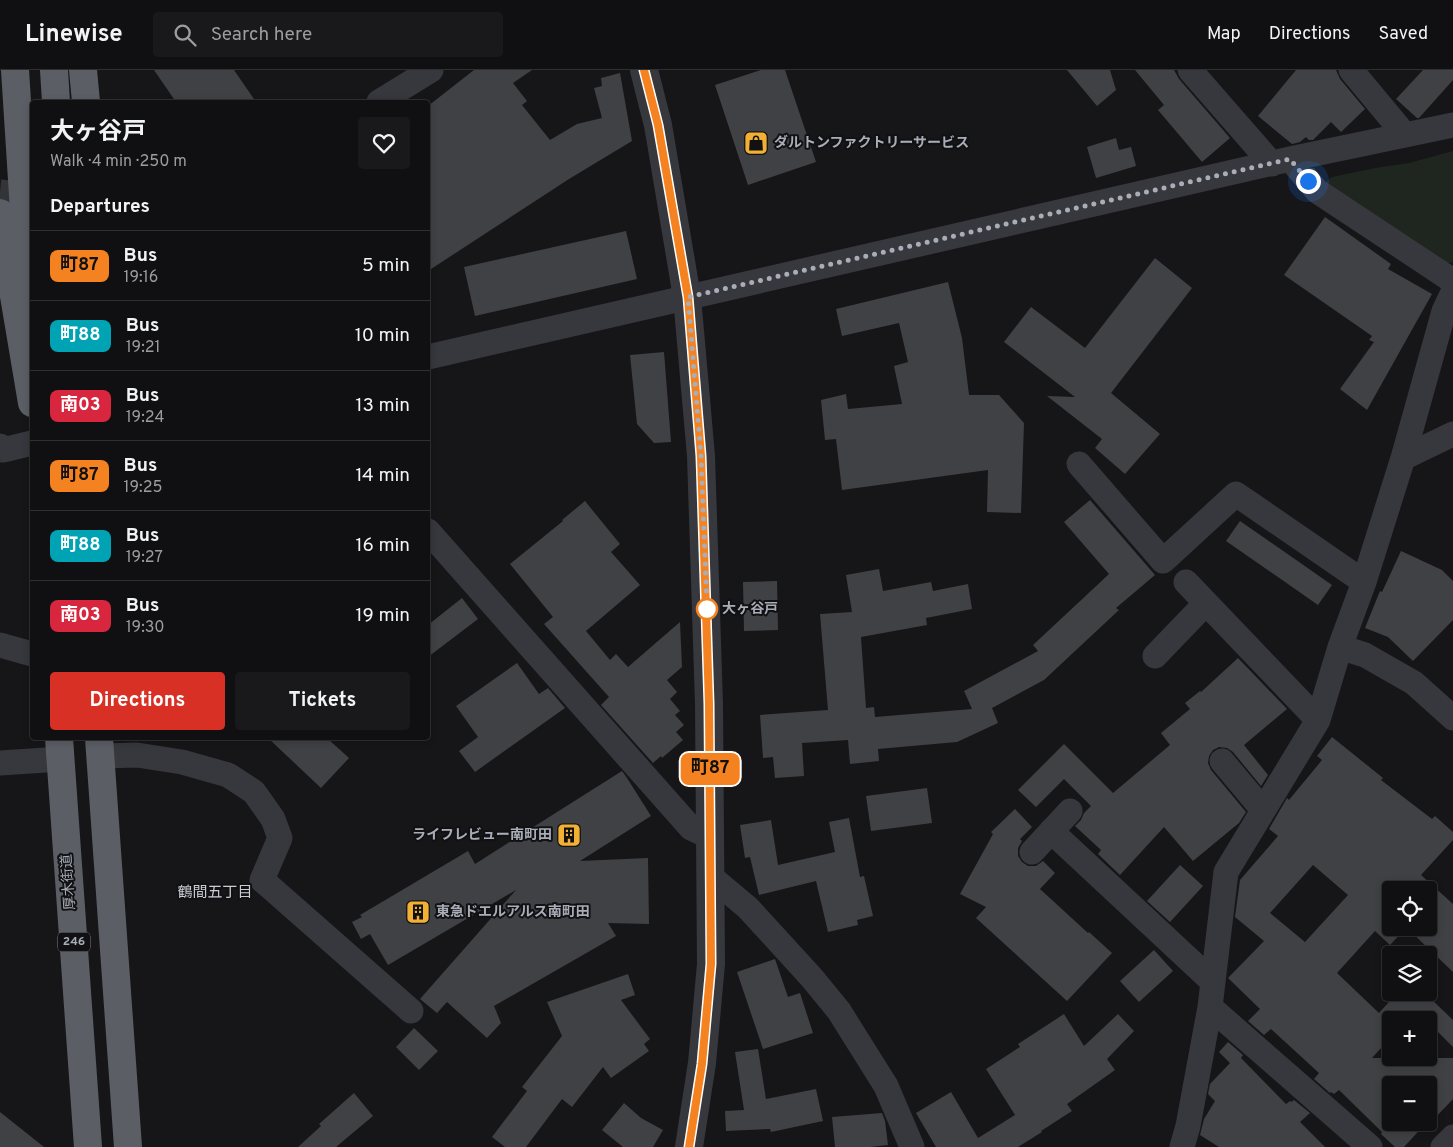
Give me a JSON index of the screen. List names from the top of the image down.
{
  "streets": {
    "highway": ["厚木街道", "246"]
  },
  "districts": ["鶴間五丁目"],
  "places": {
    "shop": ["ダルトンファクトリーサービス"],
    "other": ["大ヶ谷戸"],
    "building": ["ライフレビュー南町田", "東急ドエルアルス南町田"]
  },
  "lines": ["bus line 町87"],
  "page": {
    "header": "Linewise",
    "search": "Search here",
    "nav": ["Map", "Directions", "Saved"],
    "on_map": "町87",
    "heading": [
      ["大ヶ谷戸", "Walk · 4 min · 250 m"],
      "Departures"
    ],
    "list": [
      {
        "mark": "町87",
        "name": "Bus",
        "note": "19:16",
        "value": "5 min"
      },
      {
        "mark": "町88",
        "name": "Bus",
        "note": "19:21",
        "value": "10 min"
      },
      {
        "mark": "南03",
        "name": "Bus",
        "note": "19:24",
        "value": "13 min"
      },
      {
        "mark": "町87",
        "name": "Bus",
        "note": "19:25",
        "value": "14 min"
      },
      {
        "mark": "町88",
        "name": "Bus",
        "note": "19:27",
        "value": "16 min"
      },
      {
        "mark": "南03",
        "name": "Bus",
        "note": "19:30",
        "value": "19 min"
      }
    ],
    "buttons": ["Directions", "Tickets"],
    "map_buttons": ["+", "−"]
  }
}
